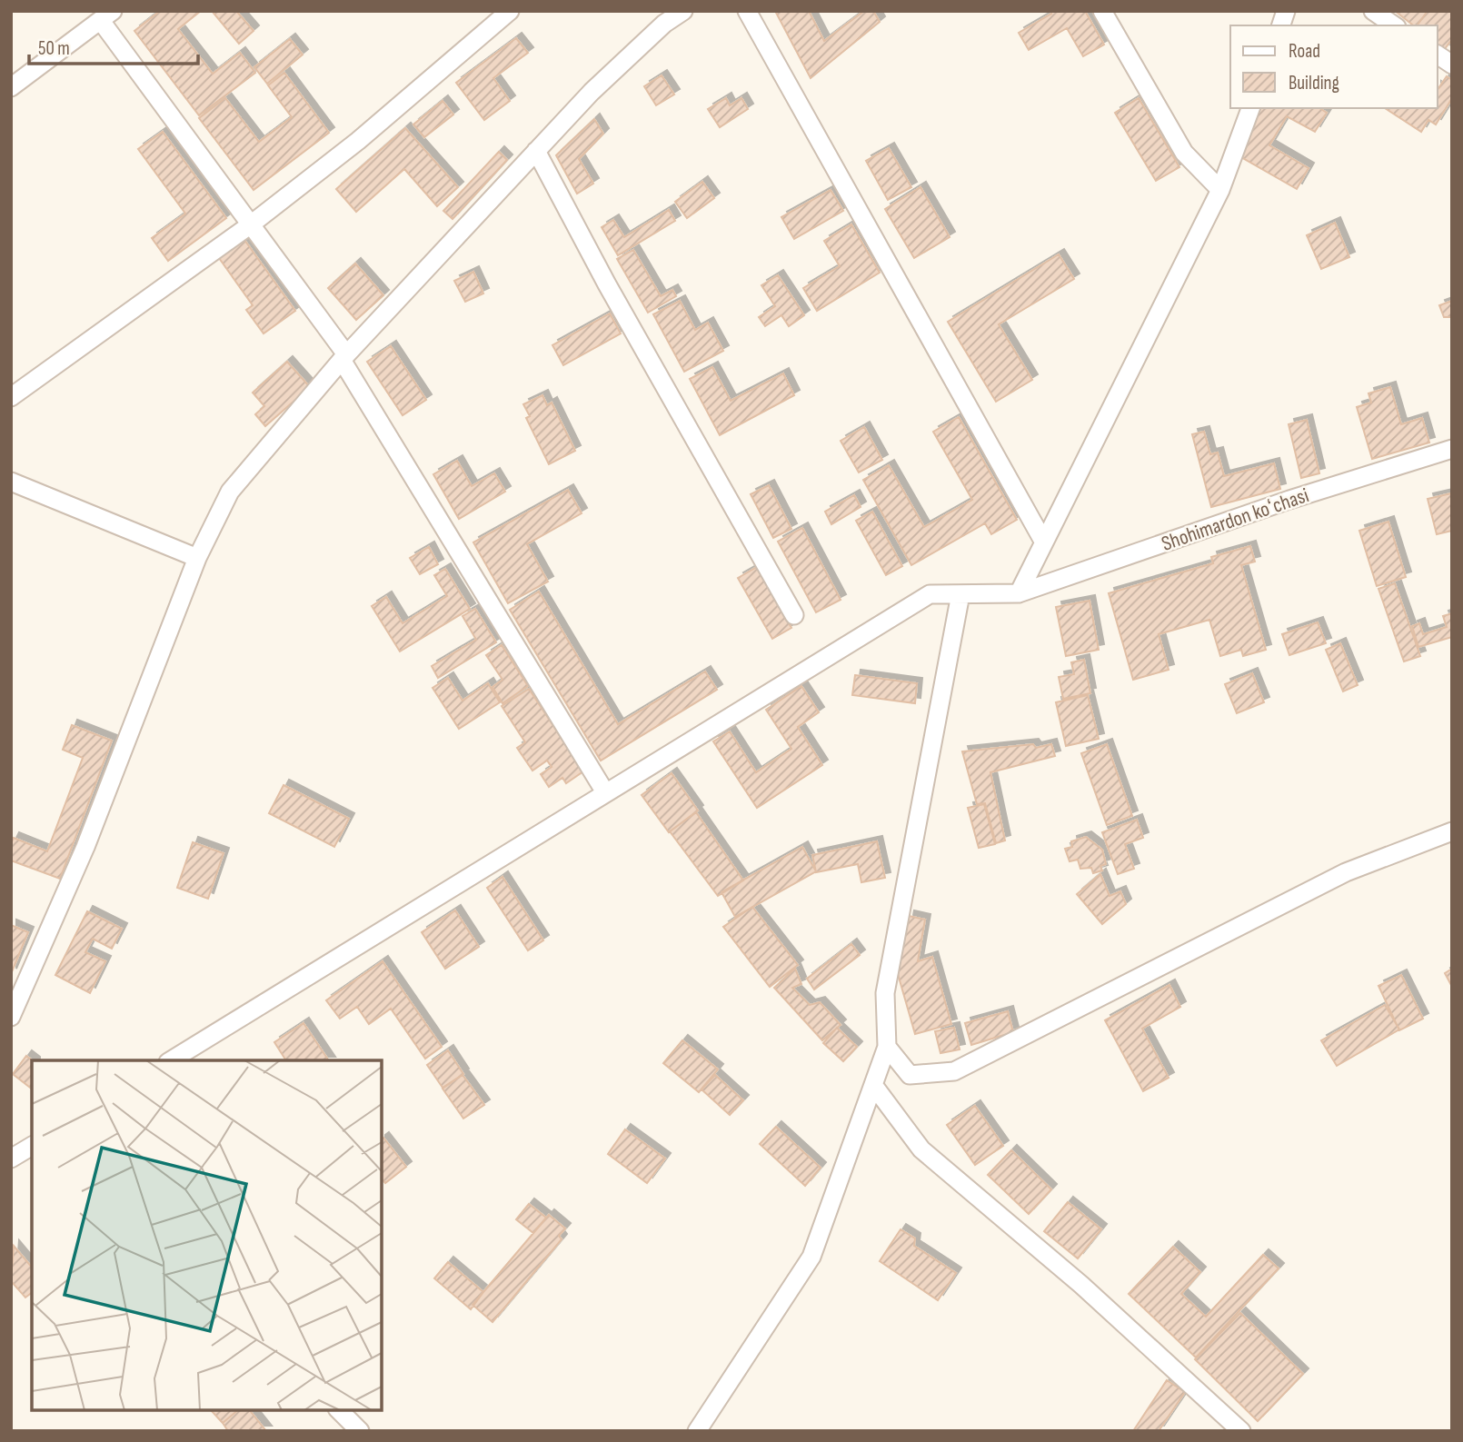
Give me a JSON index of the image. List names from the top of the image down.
{
  "streets": {
    "street": ["Shohimardon koʻchasi"]
  },
  "legend": ["Road", "Building"],
  "scale_bar": "50 m"
}
